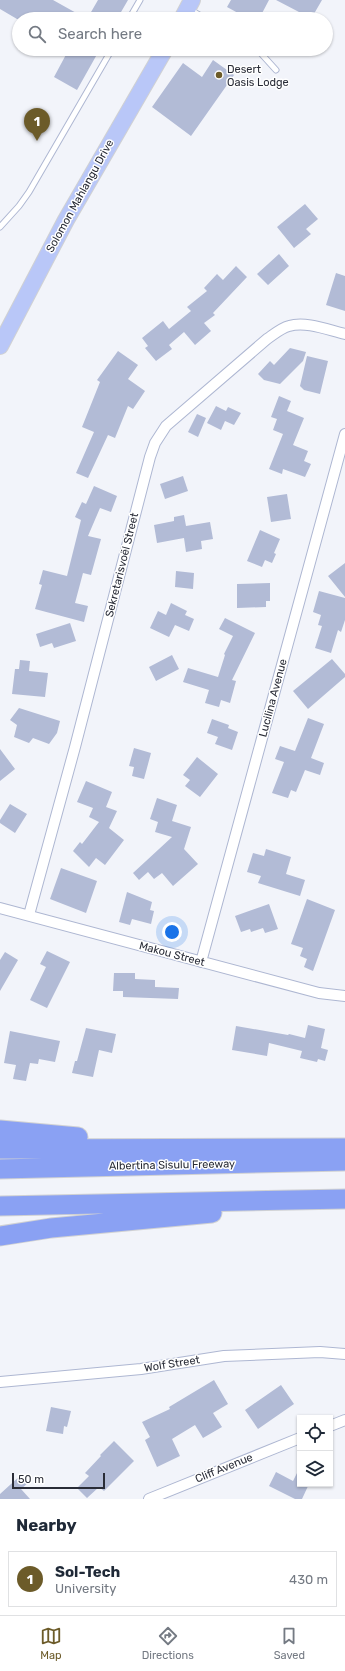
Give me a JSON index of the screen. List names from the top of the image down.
{
  "streets": {
    "highway": ["Albertina Sisulu Freeway"],
    "main road": ["Solomon Mahlangu Drive"],
    "street": [
      "Sekretarisvoël Street",
      "Lucilina Avenue",
      "Makou Street",
      "Wolf Street",
      "Cliff Avenue"
    ]
  },
  "crossings": [
    ["Sekretarisvoël Street", "Makou Street"],
    ["Lucilina Avenue", "Makou Street"]
  ],
  "places": ["Desert Oasis Lodge"],
  "scale_bar": "50 m",
  "page": {
    "search": "Search here",
    "pins": "1",
    "scale": "50 m",
    "heading": "Nearby",
    "list": [
      {
        "mark": "1",
        "name": "Sol-Tech",
        "note": "University",
        "value": "430 m"
      }
    ],
    "nav": ["Map", "Directions", "Saved"]
  }
}
